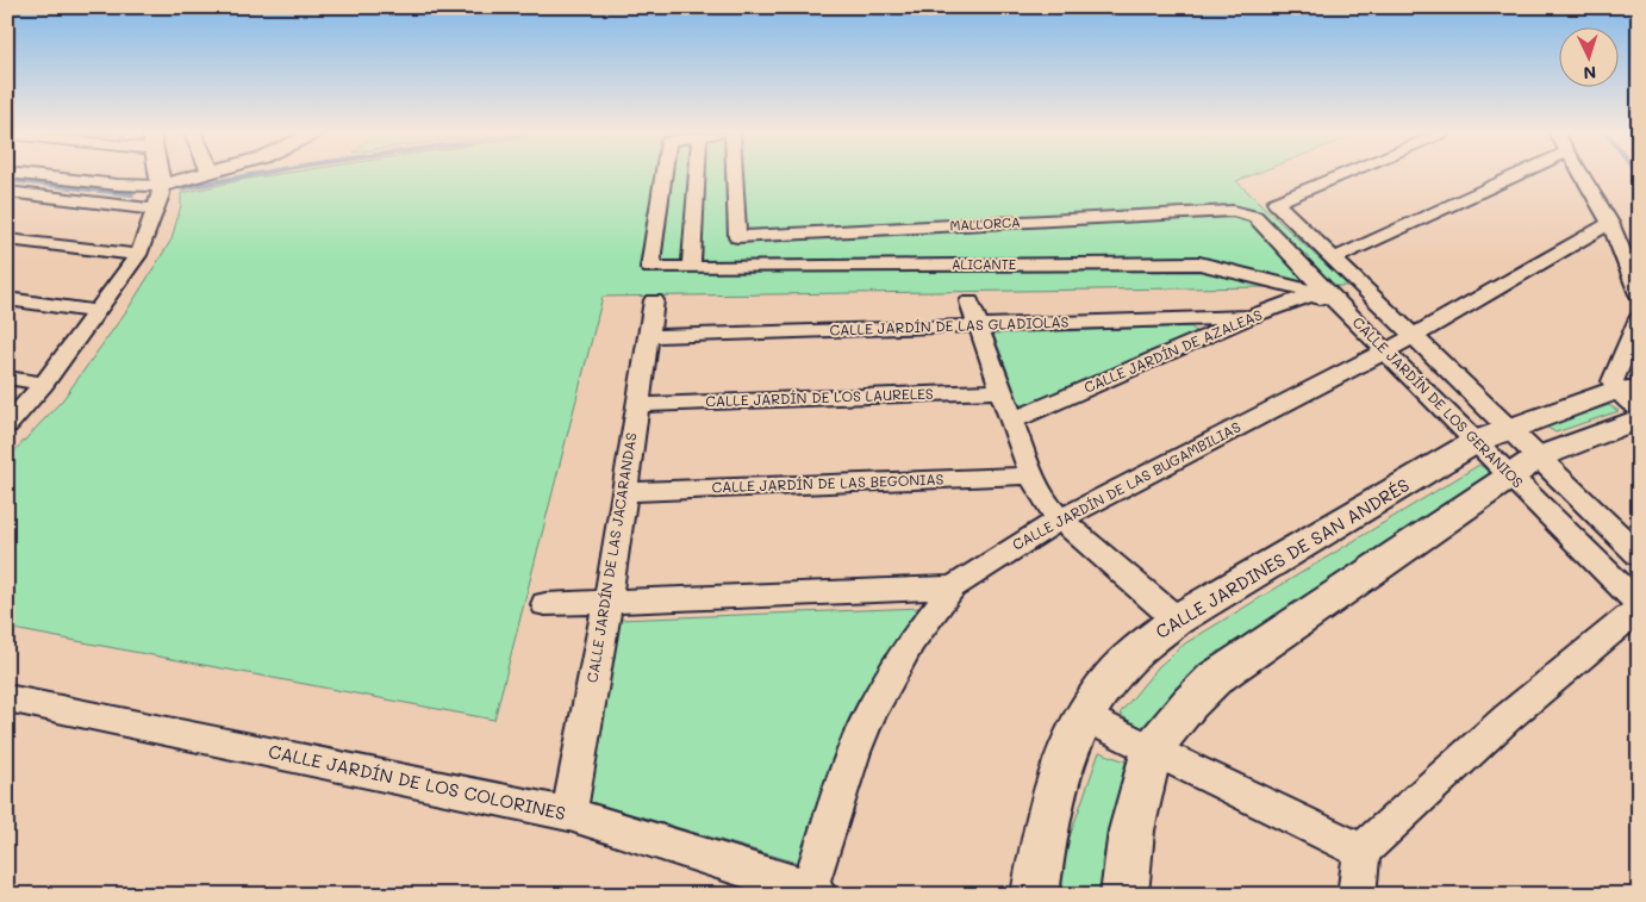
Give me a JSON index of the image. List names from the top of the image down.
{
  "streets": {
    "street": [
      "MALLORCA",
      "ALICANTE",
      "CALLE JARDÍN DE LAS GLADIOLAS",
      "CALLE JARDÍN DE AZALEAS",
      "CALLE JARDÍN DE LOS LAURELES",
      "CALLE JARDÍN DE LOS GERANIOS",
      "CALLE JARDÍN DE LAS BEGONIAS",
      "CALLE JARDÍN DE LAS BUGAMBILIAS",
      "CALLE JARDÍN DE LAS JACARANDAS",
      "CALLE JARDINES DE SAN ANDRÉS",
      "CALLE JARDÍN DE LOS COLORINES"
    ]
  },
  "crossings": [
    ["MALLORCA", "CALLE JARDÍN DE LOS GERANIOS"],
    ["ALICANTE", "CALLE JARDÍN DE AZALEAS"],
    ["CALLE JARDÍN DE LAS GLADIOLAS", "CALLE JARDÍN DE AZALEAS"],
    ["CALLE JARDÍN DE LAS GLADIOLAS", "CALLE JARDÍN DE LAS JACARANDAS"],
    ["CALLE JARDÍN DE LOS LAURELES", "CALLE JARDÍN DE LAS JACARANDAS"],
    ["CALLE JARDÍN DE LOS GERANIOS", "CALLE JARDÍN DE LAS BUGAMBILIAS"],
    ["CALLE JARDÍN DE LOS GERANIOS", "CALLE JARDINES DE SAN ANDRÉS"],
    ["CALLE JARDÍN DE LAS BEGONIAS", "CALLE JARDÍN DE LAS JACARANDAS"],
    ["CALLE JARDÍN DE LAS BUGAMBILIAS", "CALLE JARDÍN DE LOS COLORINES"],
    ["CALLE JARDÍN DE LAS JACARANDAS", "CALLE JARDÍN DE LOS COLORINES"]
  ],
  "north": "bottom"
}
